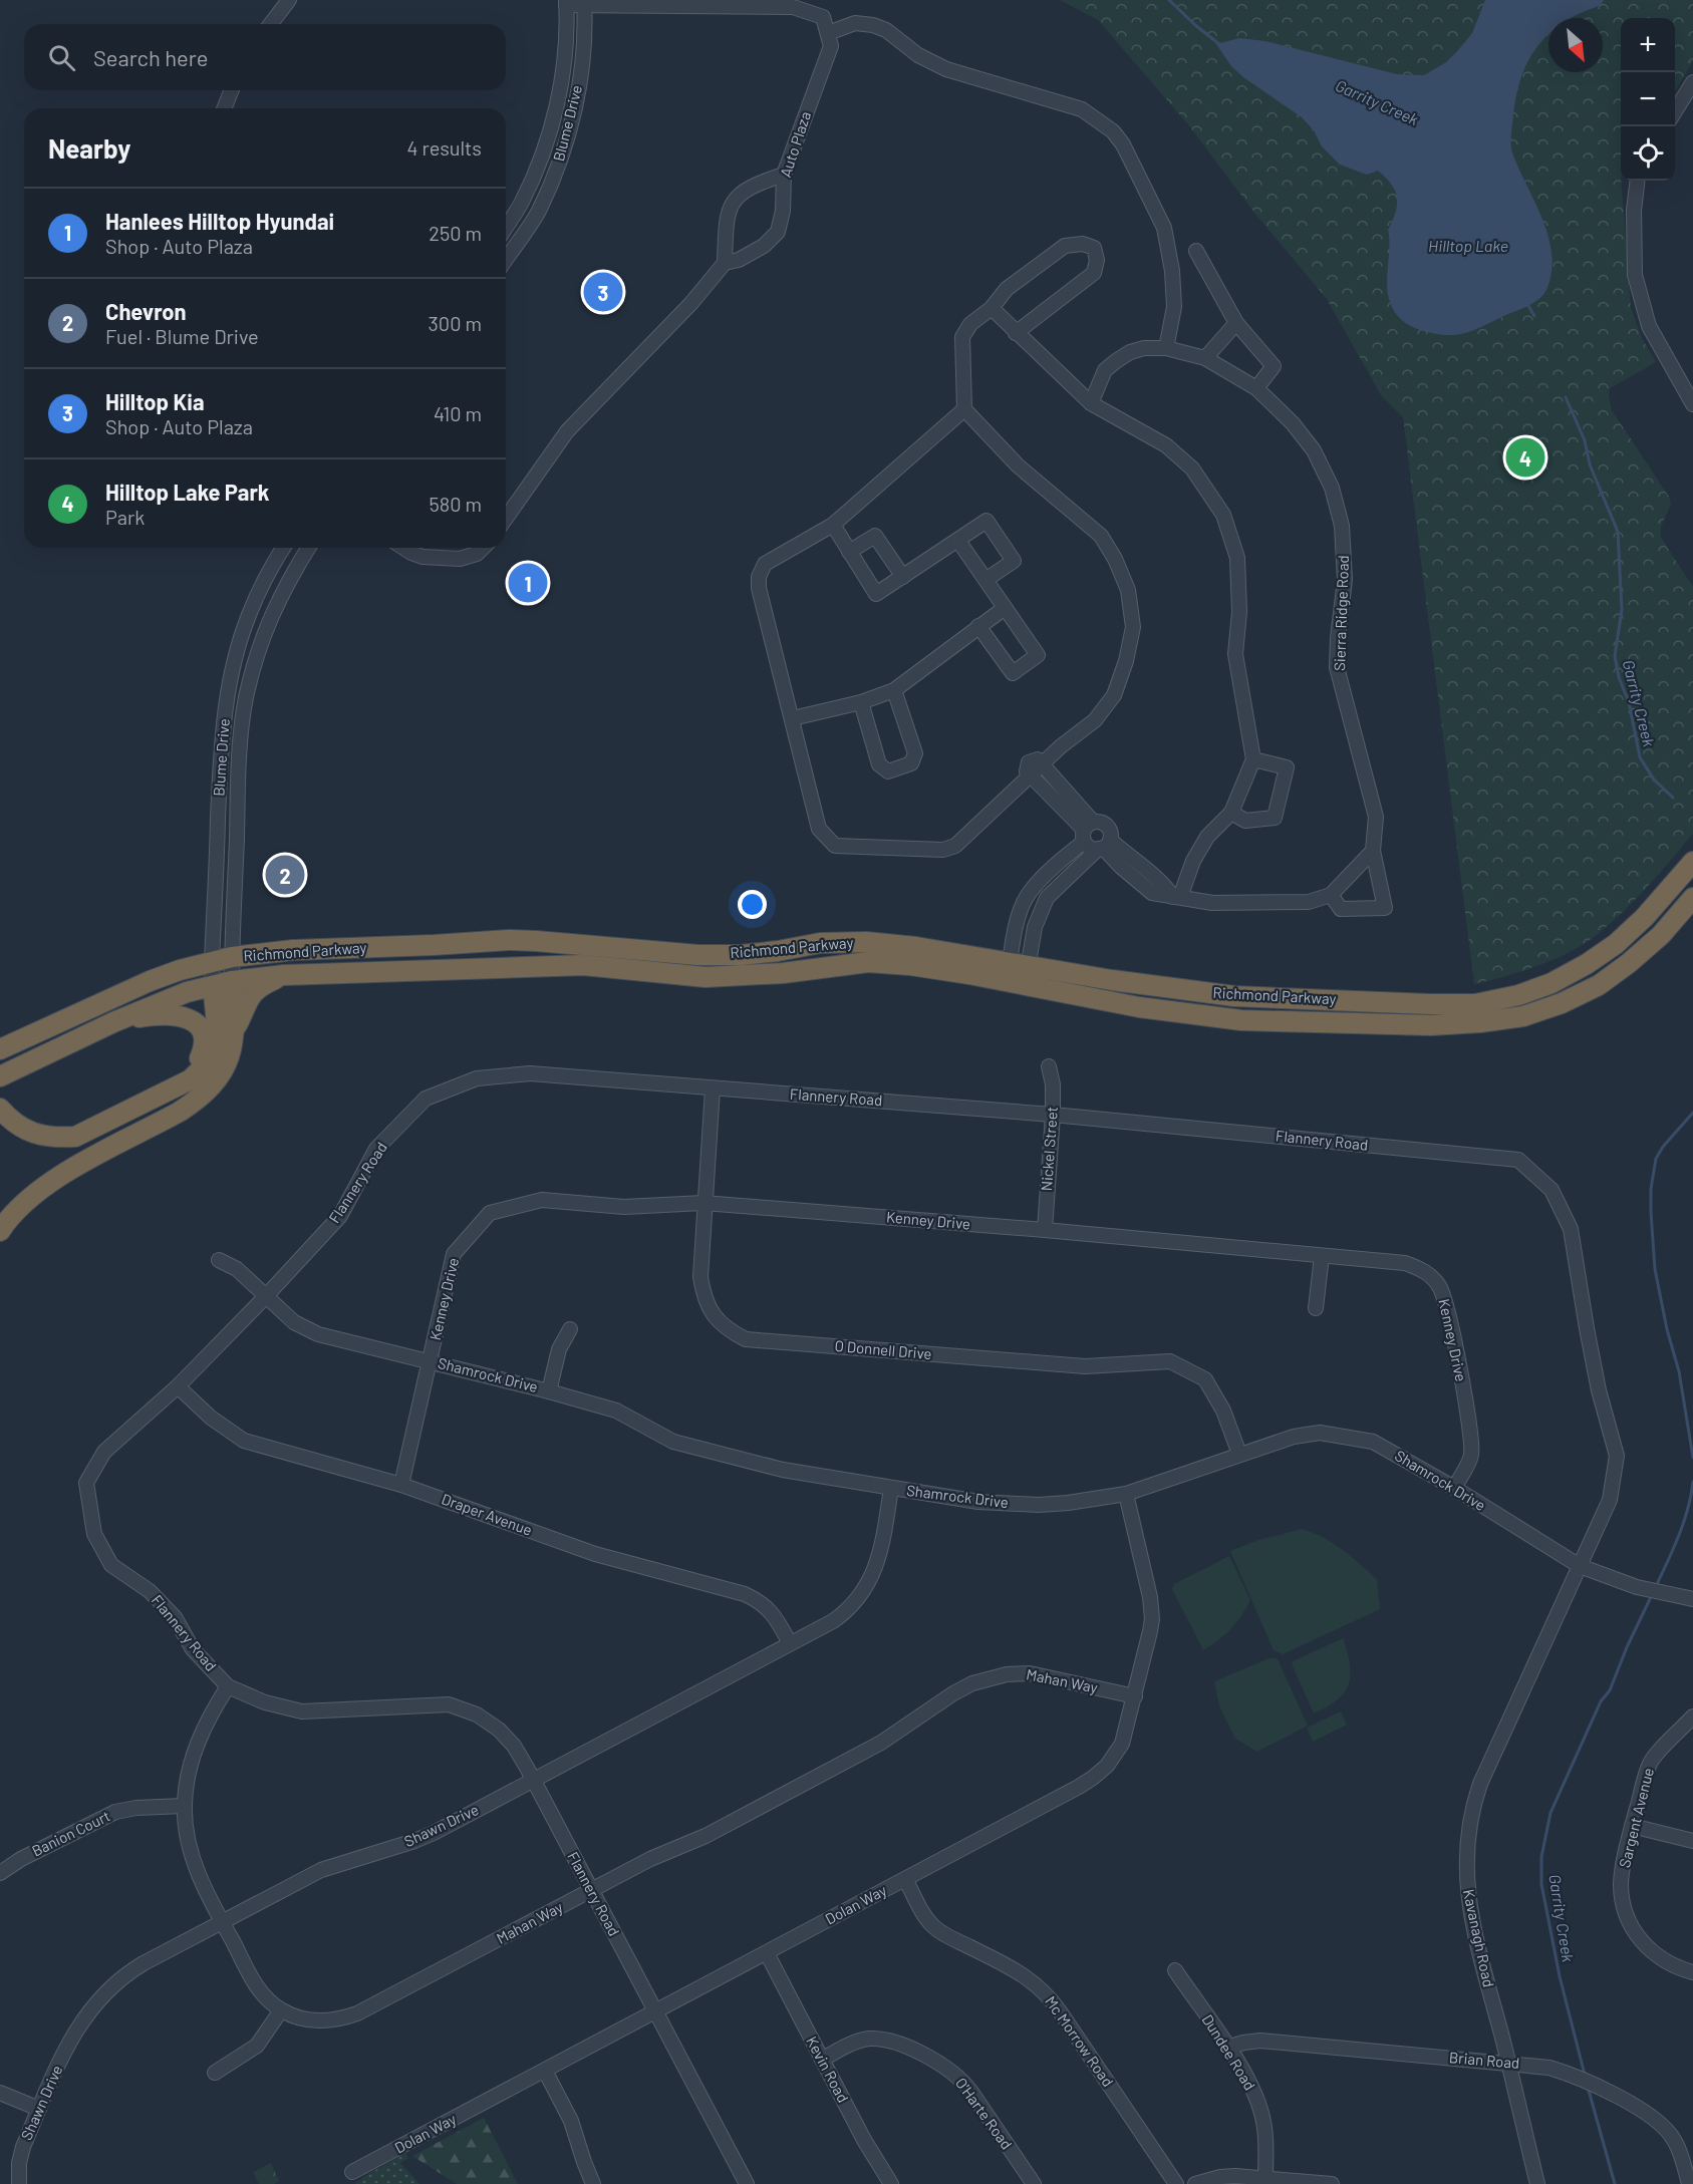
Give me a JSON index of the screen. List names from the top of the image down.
{
  "streets": {
    "highway": ["Richmond Parkway"],
    "street": [
      "Blume Drive",
      "Auto Plaza",
      "Sierra Ridge Road",
      "Flannery Road",
      "Nickel Street",
      "Kenney Drive",
      "O Donnell Drive",
      "Shamrock Drive",
      "Draper Avenue",
      "Mahan Way",
      "Sargent Avenue",
      "Shawn Drive",
      "Banion Court",
      "Dolan Way",
      "Kavanagh Road",
      "Mc Morrow Road",
      "Dundee Road",
      "Brian Road",
      "Kevin Road",
      "O'Harte Road"
    ]
  },
  "crossings": [
    ["Blume Drive", "Richmond Parkway"],
    ["Flannery Road", "Nickel Street"],
    ["Flannery Road", "O Donnell Drive"],
    ["Flannery Road", "Shamrock Drive"],
    ["Flannery Road", "Draper Avenue"],
    ["Flannery Road", "Mahan Way"],
    ["Flannery Road", "Shawn Drive"],
    ["Flannery Road", "Dolan Way"],
    ["Flannery Road", "Kavanagh Road"],
    ["Nickel Street", "Kenney Drive"],
    ["Kenney Drive", "O Donnell Drive"],
    ["Kenney Drive", "Shamrock Drive"],
    ["Kenney Drive", "Draper Avenue"],
    ["O Donnell Drive", "Shamrock Drive"],
    ["Shamrock Drive", "Shawn Drive"],
    ["Shamrock Drive", "Dolan Way"],
    ["Shamrock Drive", "Kavanagh Road"],
    ["Draper Avenue", "Shawn Drive"],
    ["Mahan Way", "Shawn Drive"],
    ["Mahan Way", "Banion Court"],
    ["Mahan Way", "Dolan Way"],
    ["Dolan Way", "Mc Morrow Road"],
    ["Dolan Way", "Kevin Road"],
    ["Kavanagh Road", "Brian Road"],
    ["Dundee Road", "Brian Road"],
    ["Kevin Road", "O'Harte Road"]
  ],
  "water": ["Garrity Creek", "Hilltop Lake"],
  "north": "bottom right",
  "page": {
    "map_buttons": ["+", "−"],
    "search": "Search here",
    "heading": ["Nearby", "4 results"],
    "list": [
      {
        "mark": "1",
        "name": "Hanlees Hilltop Hyundai",
        "note": "Shop · Auto Plaza",
        "value": "250 m"
      },
      {
        "mark": "2",
        "name": "Chevron",
        "note": "Fuel · Blume Drive",
        "value": "300 m"
      },
      {
        "mark": "3",
        "name": "Hilltop Kia",
        "note": "Shop · Auto Plaza",
        "value": "410 m"
      },
      {
        "mark": "4",
        "name": "Hilltop Lake Park",
        "note": "Park",
        "value": "580 m"
      }
    ],
    "pins": [
      "3",
      "4",
      "1",
      "2"
    ]
  }
}
